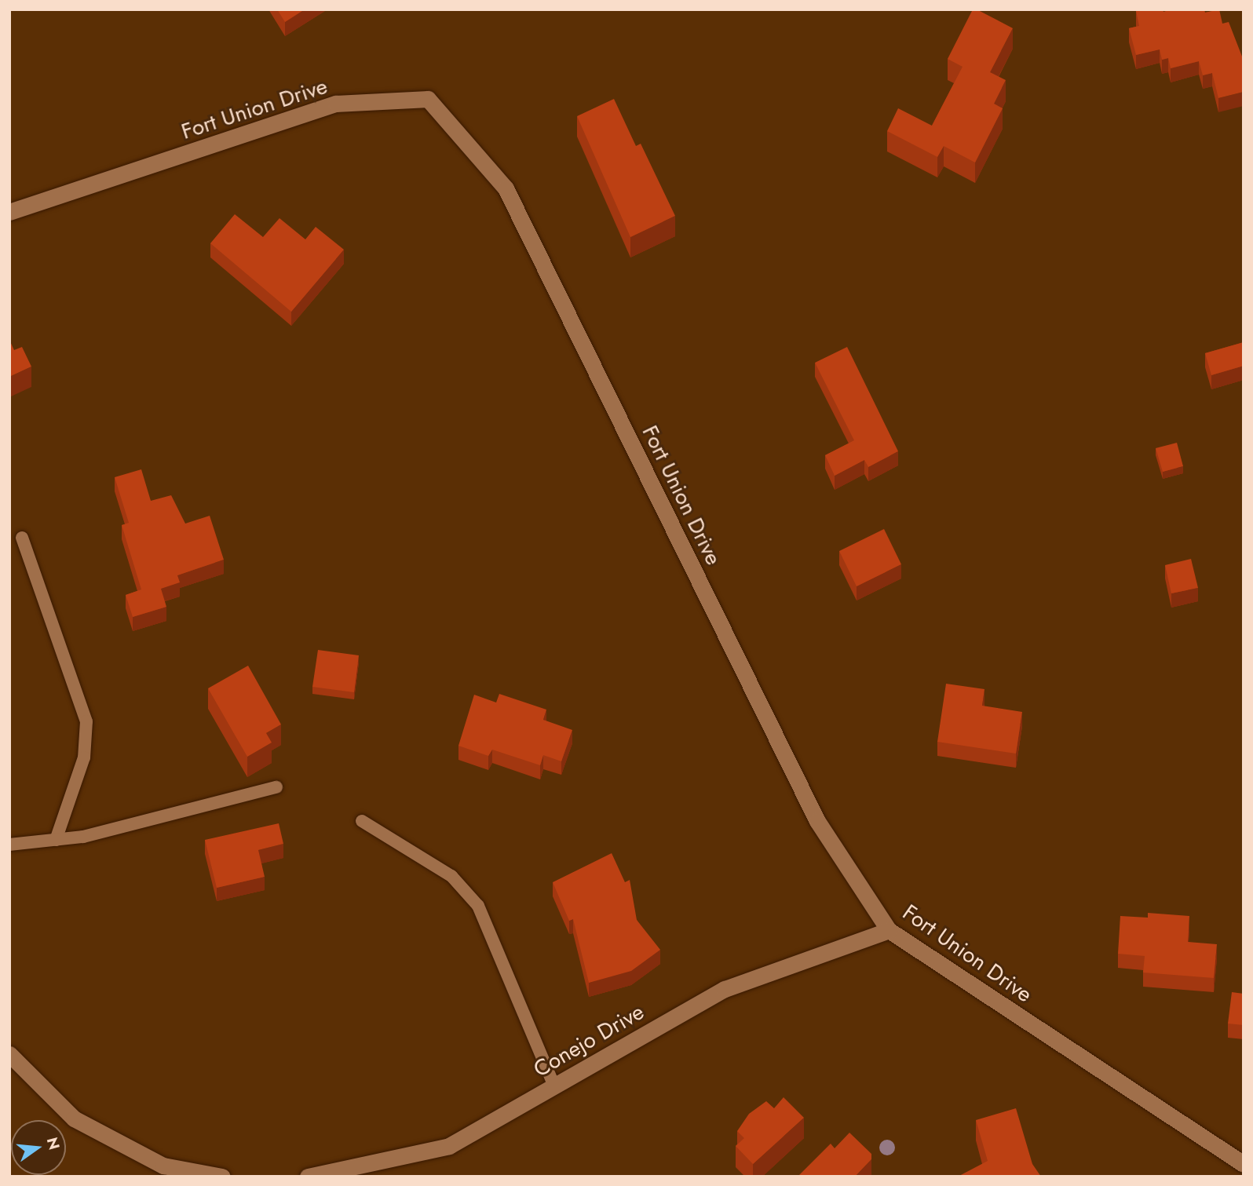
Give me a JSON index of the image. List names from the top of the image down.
{
  "streets": {
    "street": ["Fort Union Drive", "Conejo Drive"]
  },
  "crossings": [
    ["Fort Union Drive", "Conejo Drive"]
  ],
  "north": "right"
}
